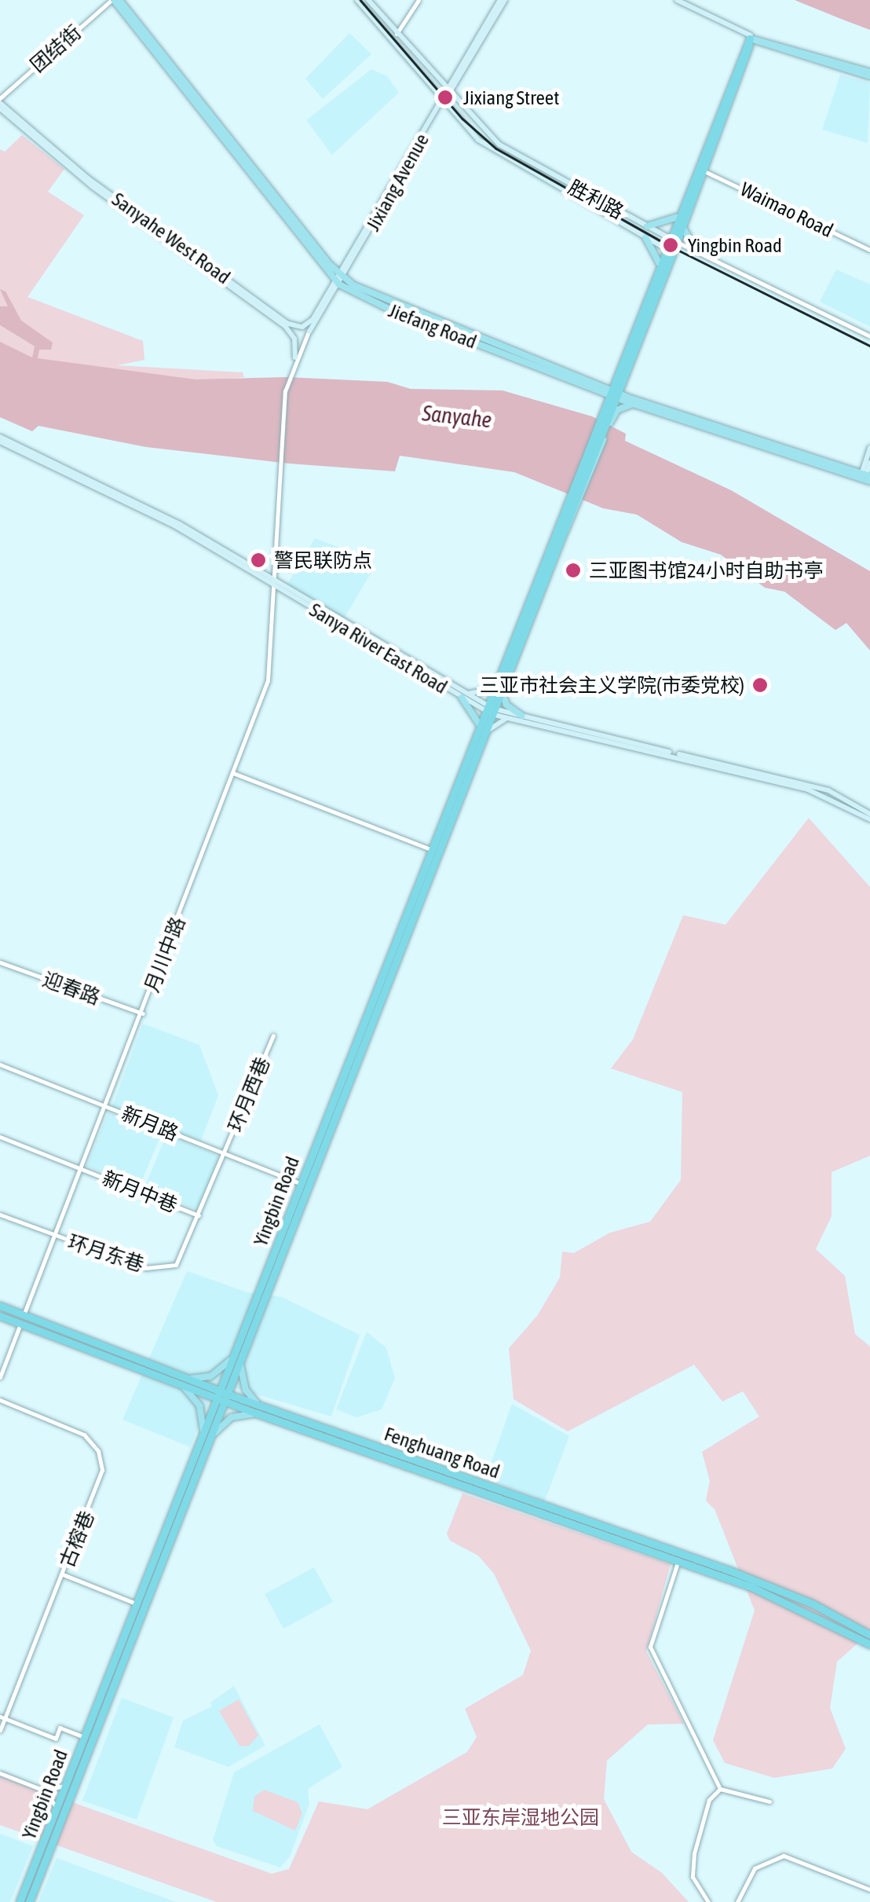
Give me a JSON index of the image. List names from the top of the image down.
{
  "streets": {
    "highway": ["Yingbin Road", "Fenghuang Road"],
    "main road": [
      "Jixiang Avenue",
      "胜利路",
      "Sanyahe West Road",
      "Jiefang Road",
      "Sanya River East Road"
    ],
    "street": [
      "团结街",
      "Waimao Road",
      "月川中路",
      "迎春路",
      "环月西巷",
      "新月路",
      "新月中巷",
      "环月东巷",
      "古榕巷"
    ]
  },
  "crossings": [
    ["团结街", "Sanyahe West Road"],
    ["团结街", "Jiefang Road"],
    ["Jixiang Avenue", "胜利路"],
    ["Jixiang Avenue", "Sanyahe West Road"],
    ["Jixiang Avenue", "Jiefang Road"],
    ["Sanyahe West Road", "Jiefang Road"],
    ["Sanyahe West Road", "月川中路"],
    ["Sanya River East Road", "月川中路"],
    ["Sanya River East Road", "Yingbin Road"],
    ["月川中路", "迎春路"],
    ["月川中路", "新月路"],
    ["月川中路", "新月中巷"],
    ["月川中路", "环月东巷"],
    ["月川中路", "Fenghuang Road"],
    ["环月西巷", "新月路"],
    ["环月西巷", "环月东巷"],
    ["新月路", "Yingbin Road"],
    ["新月路", "环月东巷"],
    ["新月中巷", "环月东巷"],
    ["Yingbin Road", "Fenghuang Road"]
  ],
  "water": ["Sanyahe"],
  "parks": ["三亚东岸湿地公园"],
  "places": [
    "Jixiang Street",
    "Yingbin Road",
    "警民联防点",
    "三亚图书馆24小时自助书亭",
    "三亚市社会主义学院(市委党校)"
  ]
}
